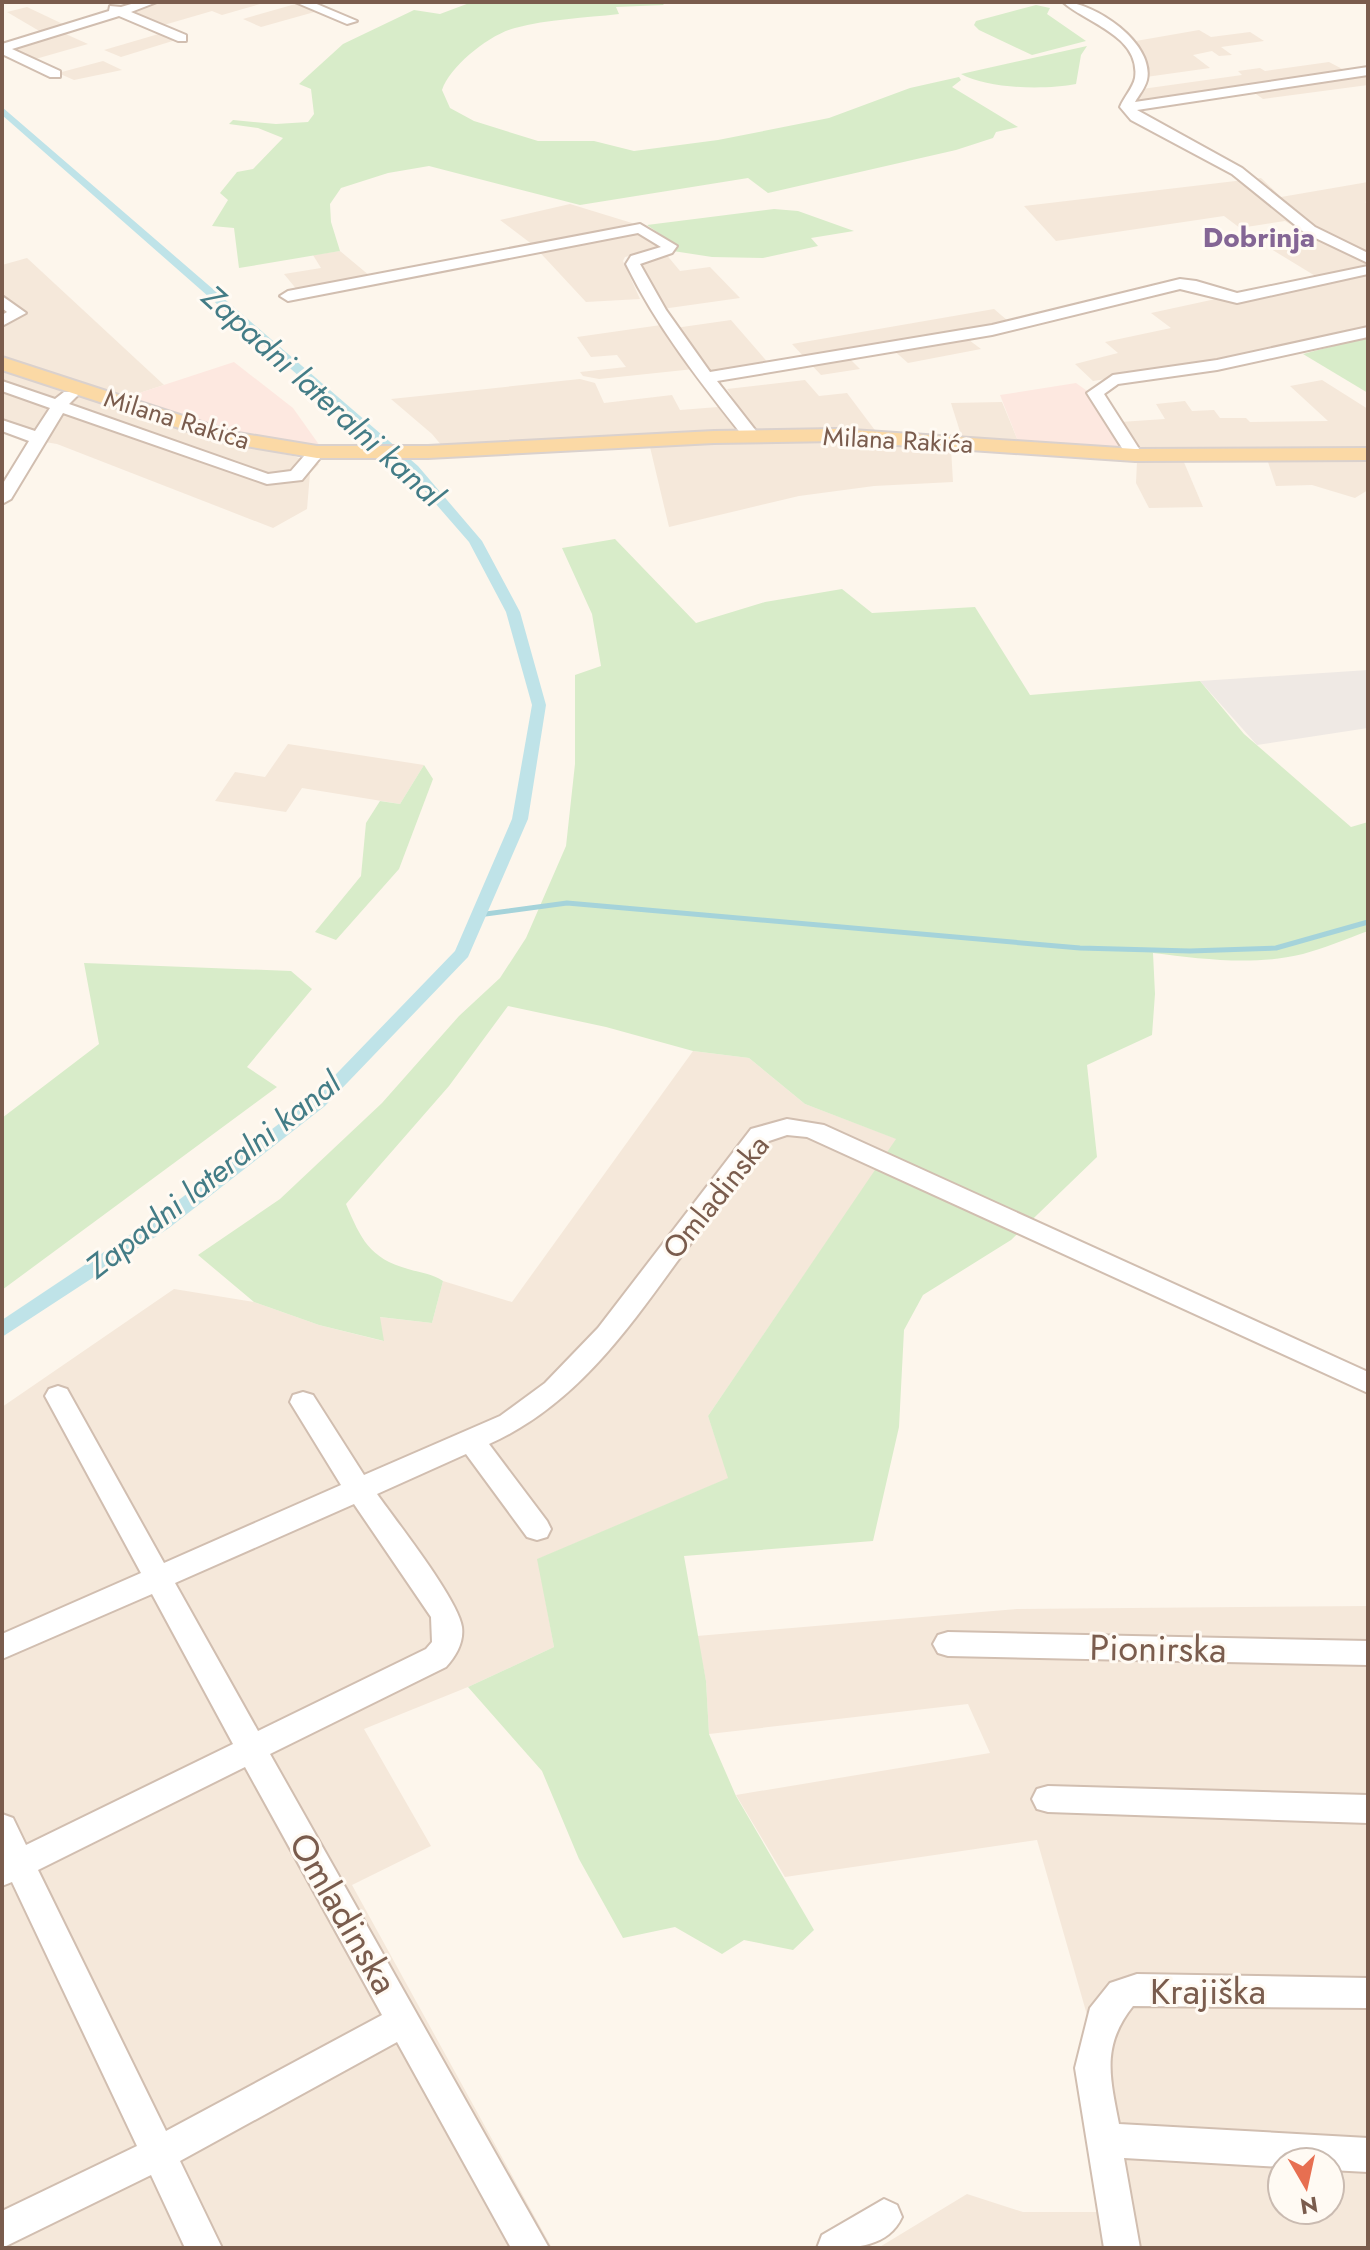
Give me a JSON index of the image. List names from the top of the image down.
{
  "streets": {
    "main road": ["Milana Rakića"],
    "street": ["Omladinska", "Pionirska", "Krajiška"]
  },
  "districts": ["Dobrinja"],
  "water": ["Zapadni lateralni kanal"],
  "north": "bottom"
}
